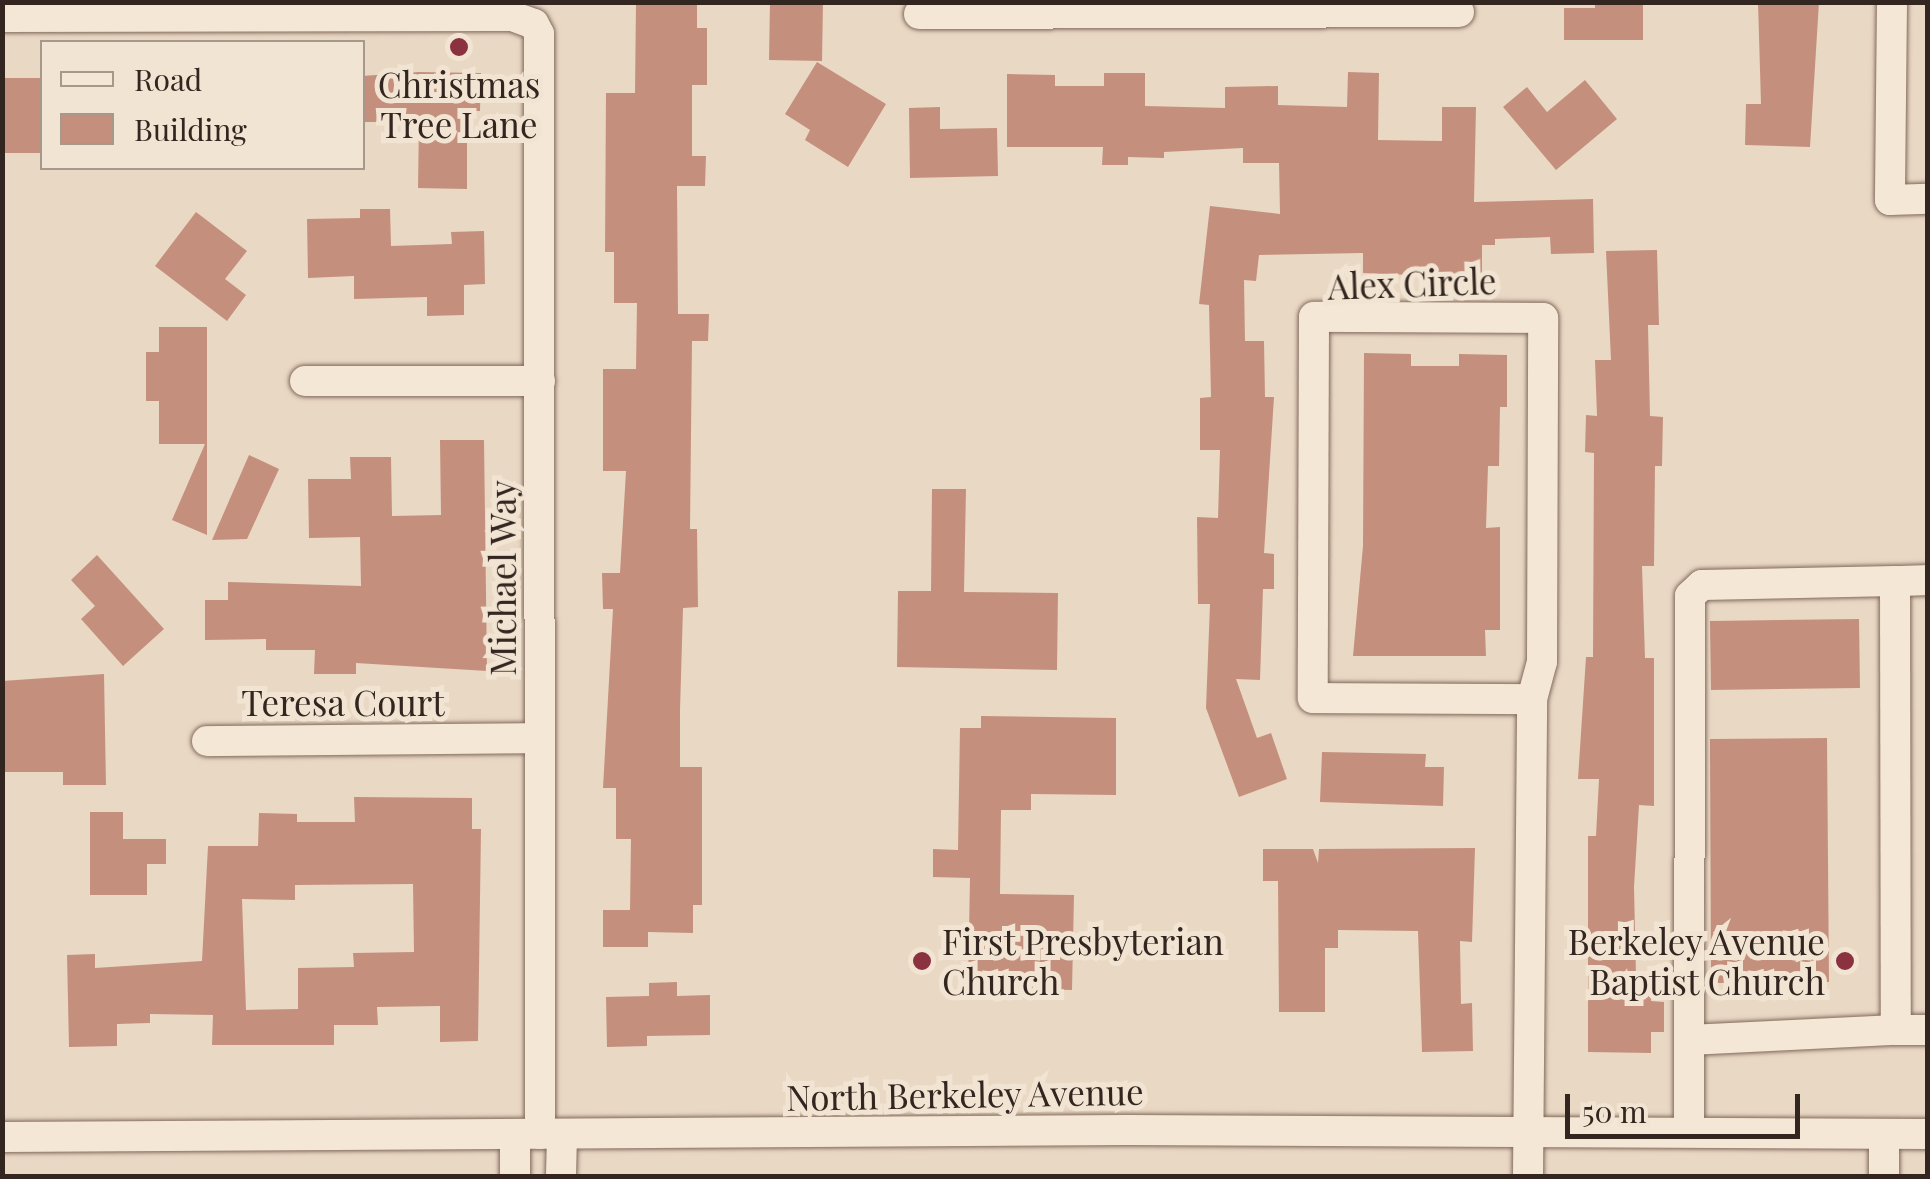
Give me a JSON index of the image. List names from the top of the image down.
{
  "streets": {
    "street": [
      "Alex Circle",
      "Michael Way",
      "Teresa Court",
      "North Berkeley Avenue"
    ]
  },
  "crossings": [
    ["Alex Circle", "North Berkeley Avenue"],
    ["Michael Way", "Teresa Court"],
    ["Michael Way", "North Berkeley Avenue"]
  ],
  "places": ["Christmas Tree Lane", "First Presbyterian Church", "Berkeley Avenue Baptist Church"],
  "legend": ["Road", "Building"],
  "scale_bar": "50 m"
}
